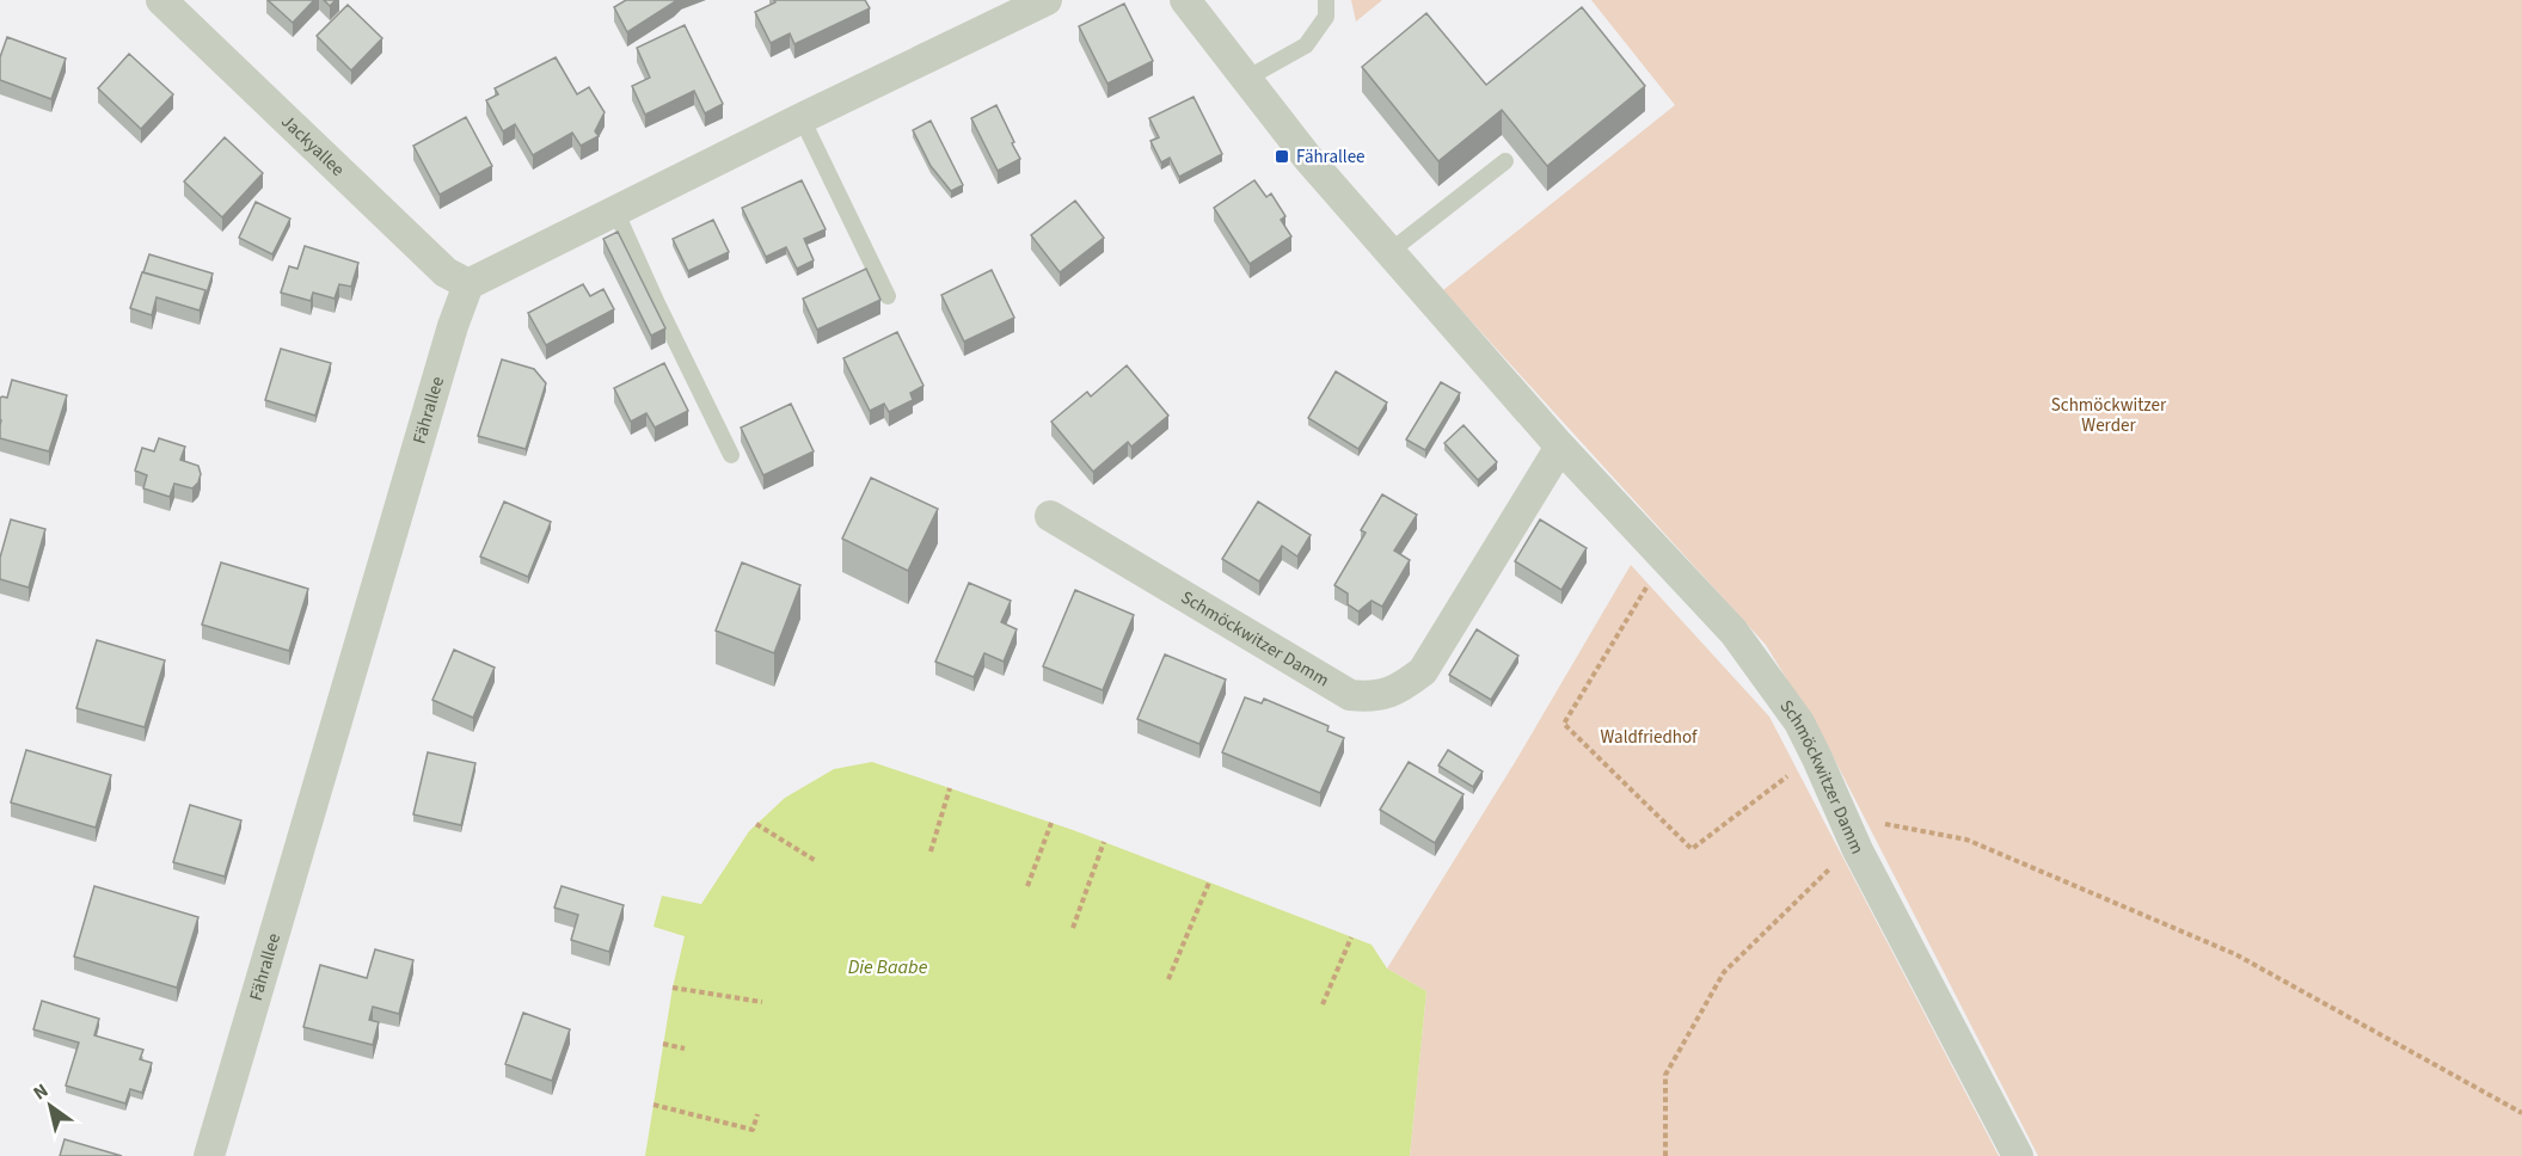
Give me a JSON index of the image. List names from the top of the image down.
{
  "streets": {
    "street": ["Jackyallee", "Fährallee", "Schmöckwitzer Damm"]
  },
  "crossings": [
    ["Jackyallee", "Fährallee"]
  ],
  "water": ["Die Baabe"],
  "parks": ["Schmöckwitzer Werder", "Waldfriedhof"],
  "places": {
    "transit": ["Fährallee"]
  },
  "north": "top left"
}
